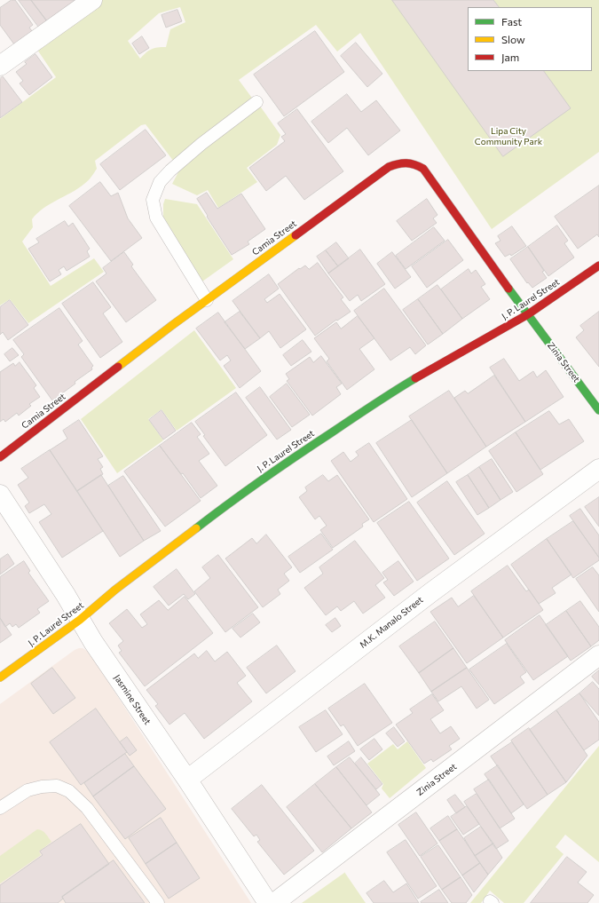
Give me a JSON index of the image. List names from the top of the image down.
{
  "streets": {
    "street": [
      "Camia Street",
      "J. P. Laurel Street",
      "Zinia Street",
      "M.K. Manalo Street",
      "Jasmine Street"
    ]
  },
  "crossings": [
    ["Camia Street", "J. P. Laurel Street"],
    ["Camia Street", "Zinia Street"],
    ["J. P. Laurel Street", "Zinia Street"],
    ["J. P. Laurel Street", "Jasmine Street"],
    ["M.K. Manalo Street", "Jasmine Street"]
  ],
  "parks": ["Lipa City Community Park"],
  "legend": ["Fast", "Slow", "Jam"]
}
